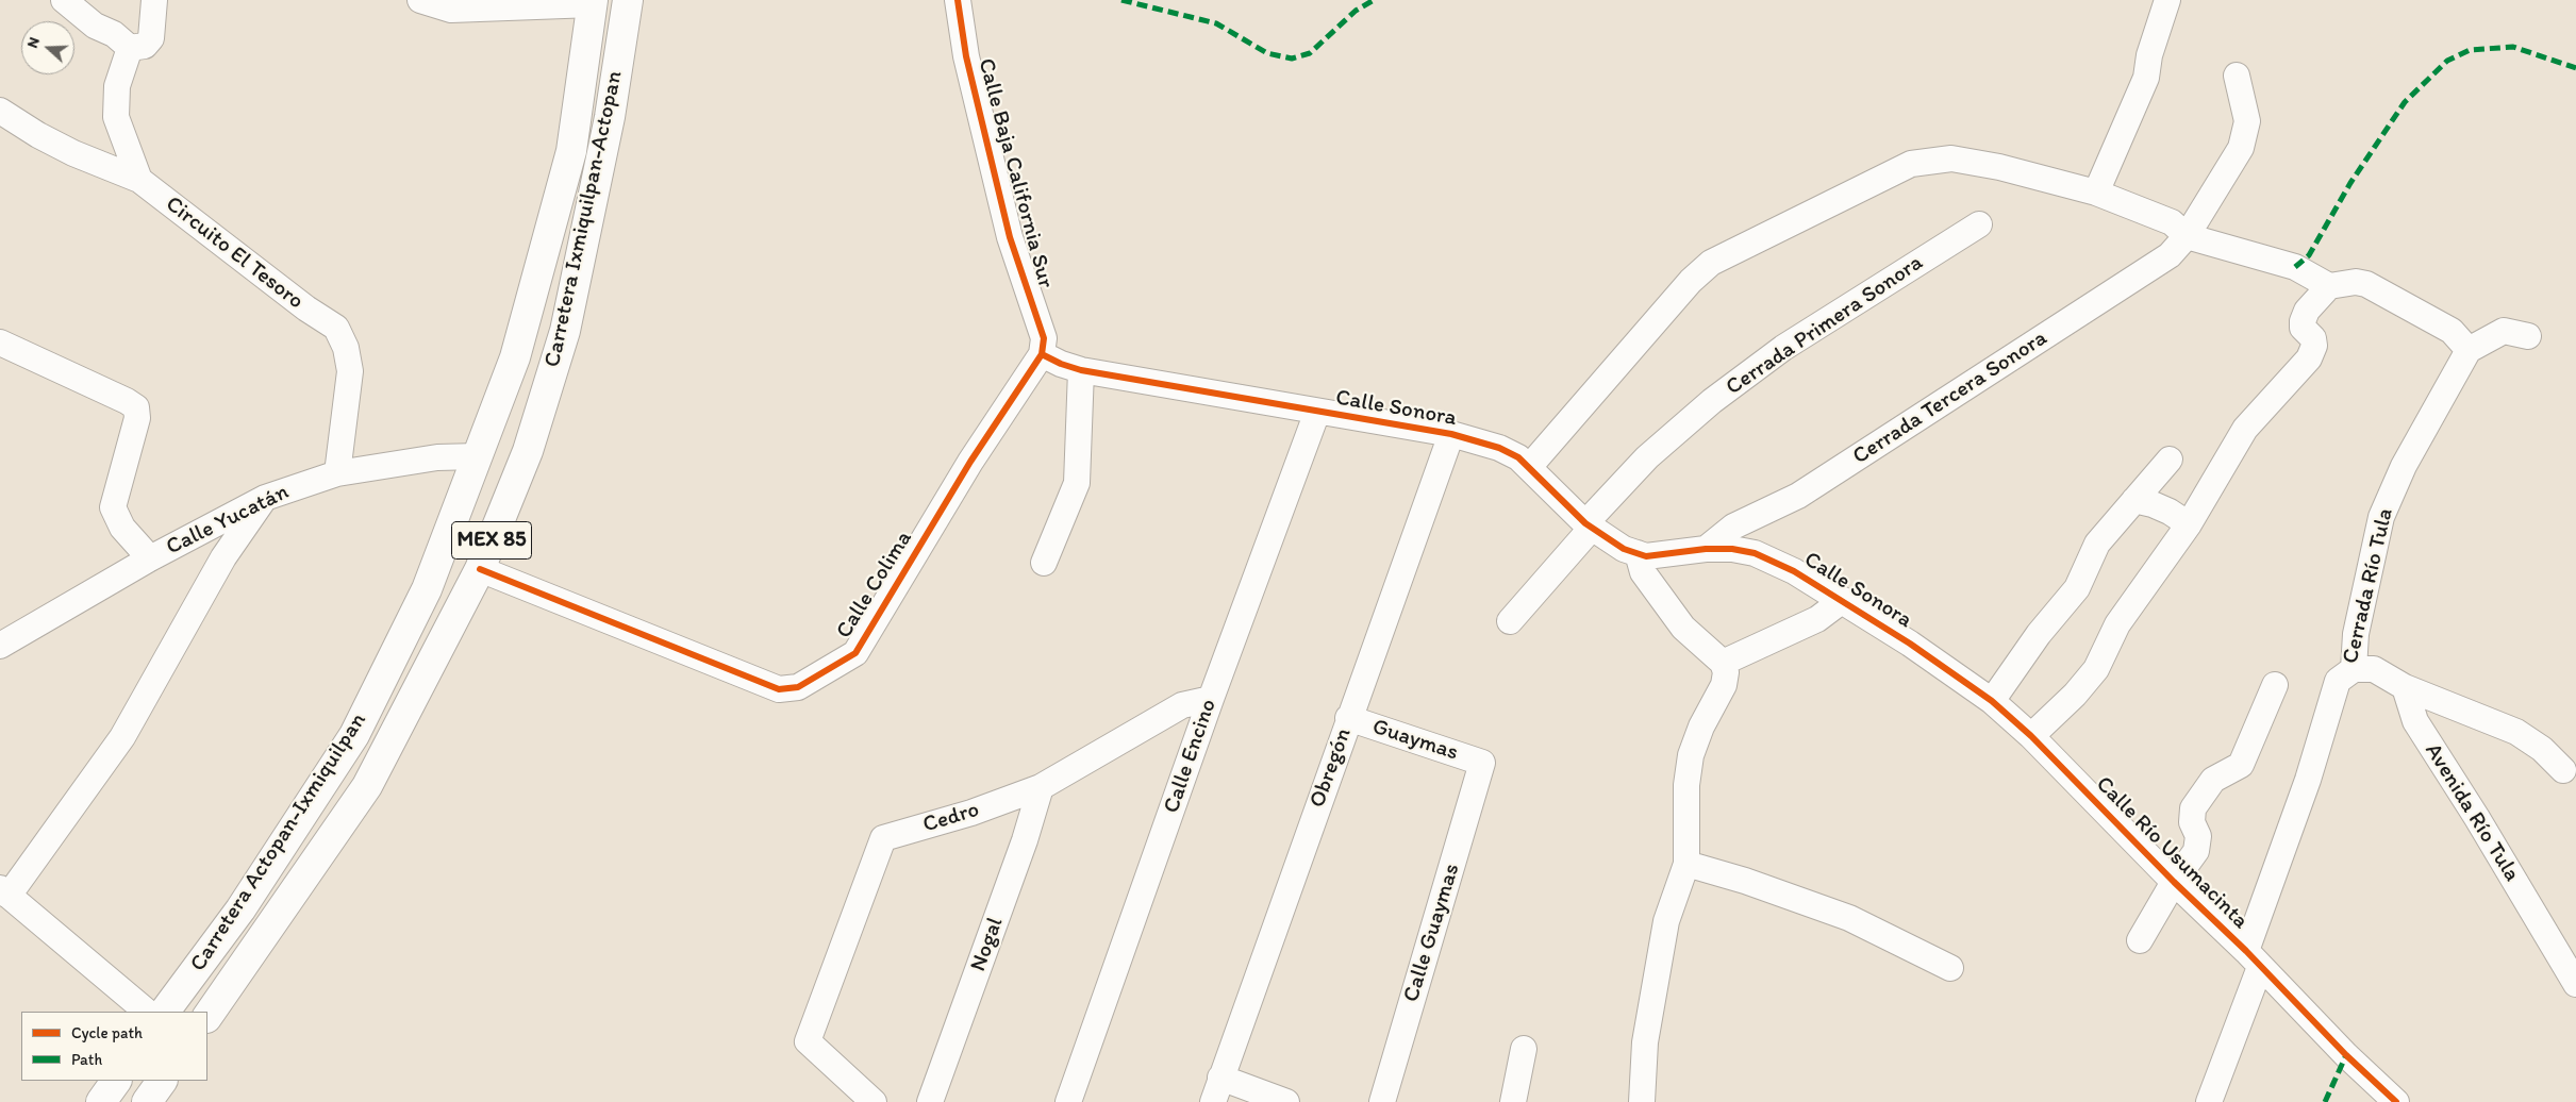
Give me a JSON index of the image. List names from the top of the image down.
{
  "streets": {
    "main road": ["Carretera Ixmiquilpan-Actopan", "MEX 85", "Carretera Actopan-Ixmiquilpan"],
    "street": [
      "Calle Baja California Sur",
      "Circuito El Tesoro",
      "Cerrada Primera Sonora",
      "Cerrada Tercera Sonora",
      "Calle Sonora",
      "Calle Yucatán",
      "Calle Colima",
      "Cerrada Río Tula",
      "Guaymas",
      "Calle Encino",
      "Obregón",
      "Avenida Río Tula",
      "Cedro",
      "Calle Río Usumacinta",
      "Calle Guaymas",
      "Nogal"
    ]
  },
  "crossings": [
    ["Calle Baja California Sur", "Calle Sonora"],
    ["Calle Baja California Sur", "Calle Colima"],
    ["Carretera Ixmiquilpan-Actopan", "Calle Colima"],
    ["Circuito El Tesoro", "Calle Yucatán"],
    ["Cerrada Primera Sonora", "Calle Sonora"],
    ["Cerrada Tercera Sonora", "Calle Sonora"],
    ["Calle Sonora", "Calle Colima"],
    ["Calle Sonora", "Calle Encino"],
    ["Calle Sonora", "Obregón"],
    ["Calle Sonora", "Calle Río Usumacinta"],
    ["Calle Yucatán", "Carretera Actopan-Ixmiquilpan"],
    ["Cerrada Río Tula", "Calle Río Usumacinta"],
    ["Guaymas", "Obregón"],
    ["Guaymas", "Calle Guaymas"],
    ["Calle Encino", "Cedro"],
    ["Cedro", "Nogal"]
  ],
  "legend": ["Cycle path", "Path"],
  "north": "left"
}
